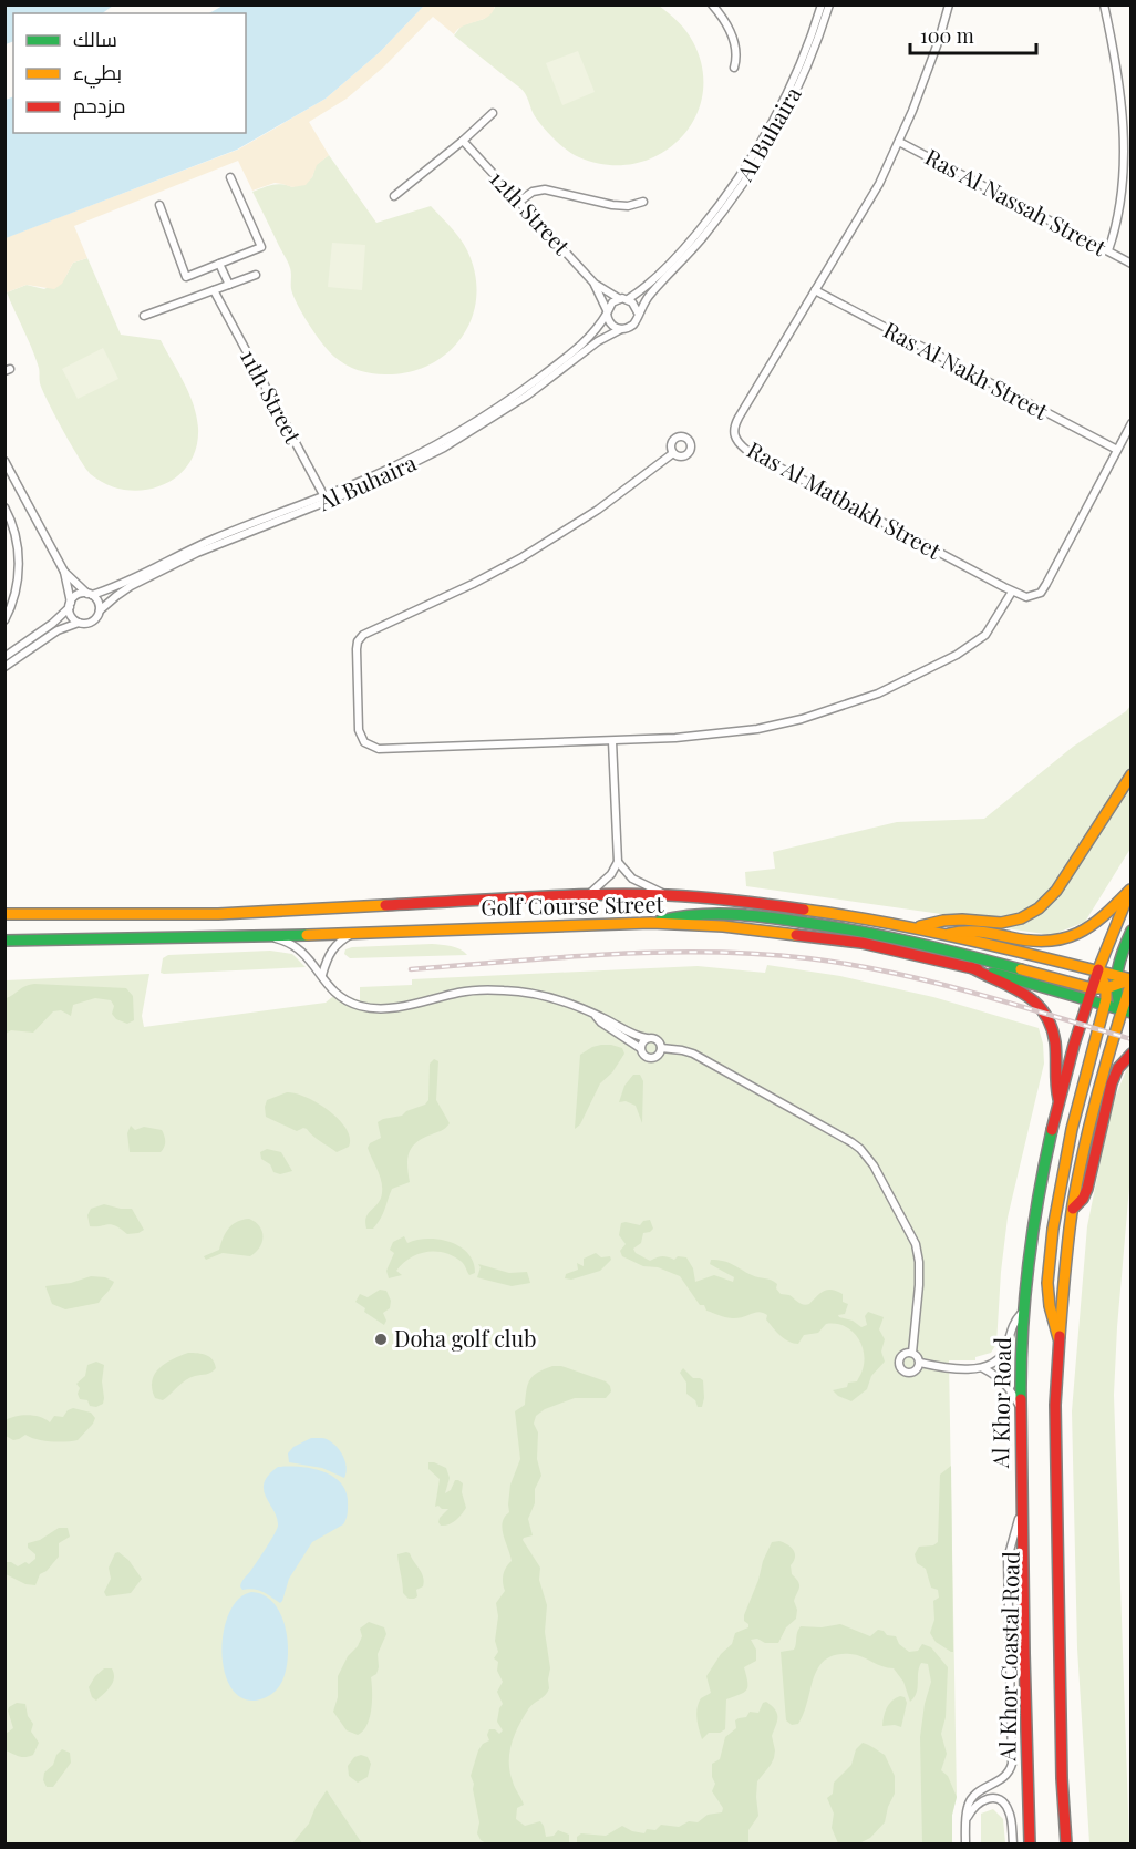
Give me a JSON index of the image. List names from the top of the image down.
{
  "streets": {
    "main road": ["Golf Course Street", "Al Khor Road"],
    "street": [
      "Al Buhaira",
      "Ras Al Nassah Street",
      "12th Street",
      "Ras Al Nakh Street",
      "11th Street",
      "Ras Al Matbakh Street",
      "Al Khor Coastal Road"
    ]
  },
  "crossings": [
    ["Al Buhaira", "12th Street"],
    ["Al Buhaira", "11th Street"],
    ["Ras Al Nassah Street", "Ras Al Matbakh Street"],
    ["Ras Al Nakh Street", "Ras Al Matbakh Street"],
    ["Golf Course Street", "Al Khor Road"],
    ["Al Khor Road", "Al Khor Coastal Road"]
  ],
  "places": ["Doha golf club"],
  "legend": ["سالك", "بطيء", "مزدحم"],
  "scale_bar": "100 m"
}
